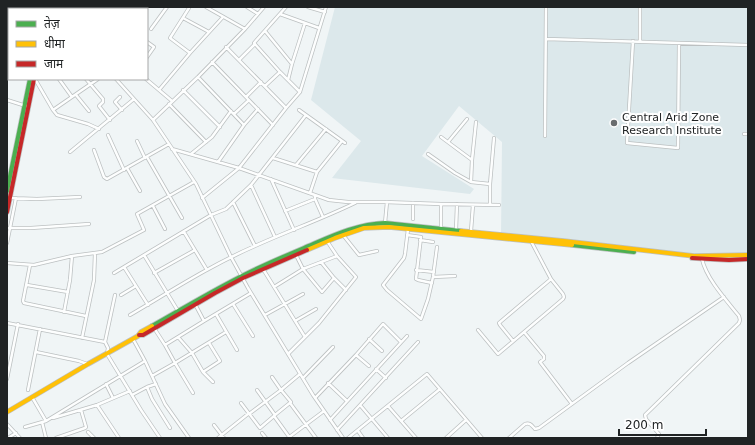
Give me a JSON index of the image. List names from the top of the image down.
{
  "places": ["Central Arid Zone Research Institute"],
  "legend": ["तेज़", "धीमा", "जाम"],
  "scale_bar": "200 m"
}
